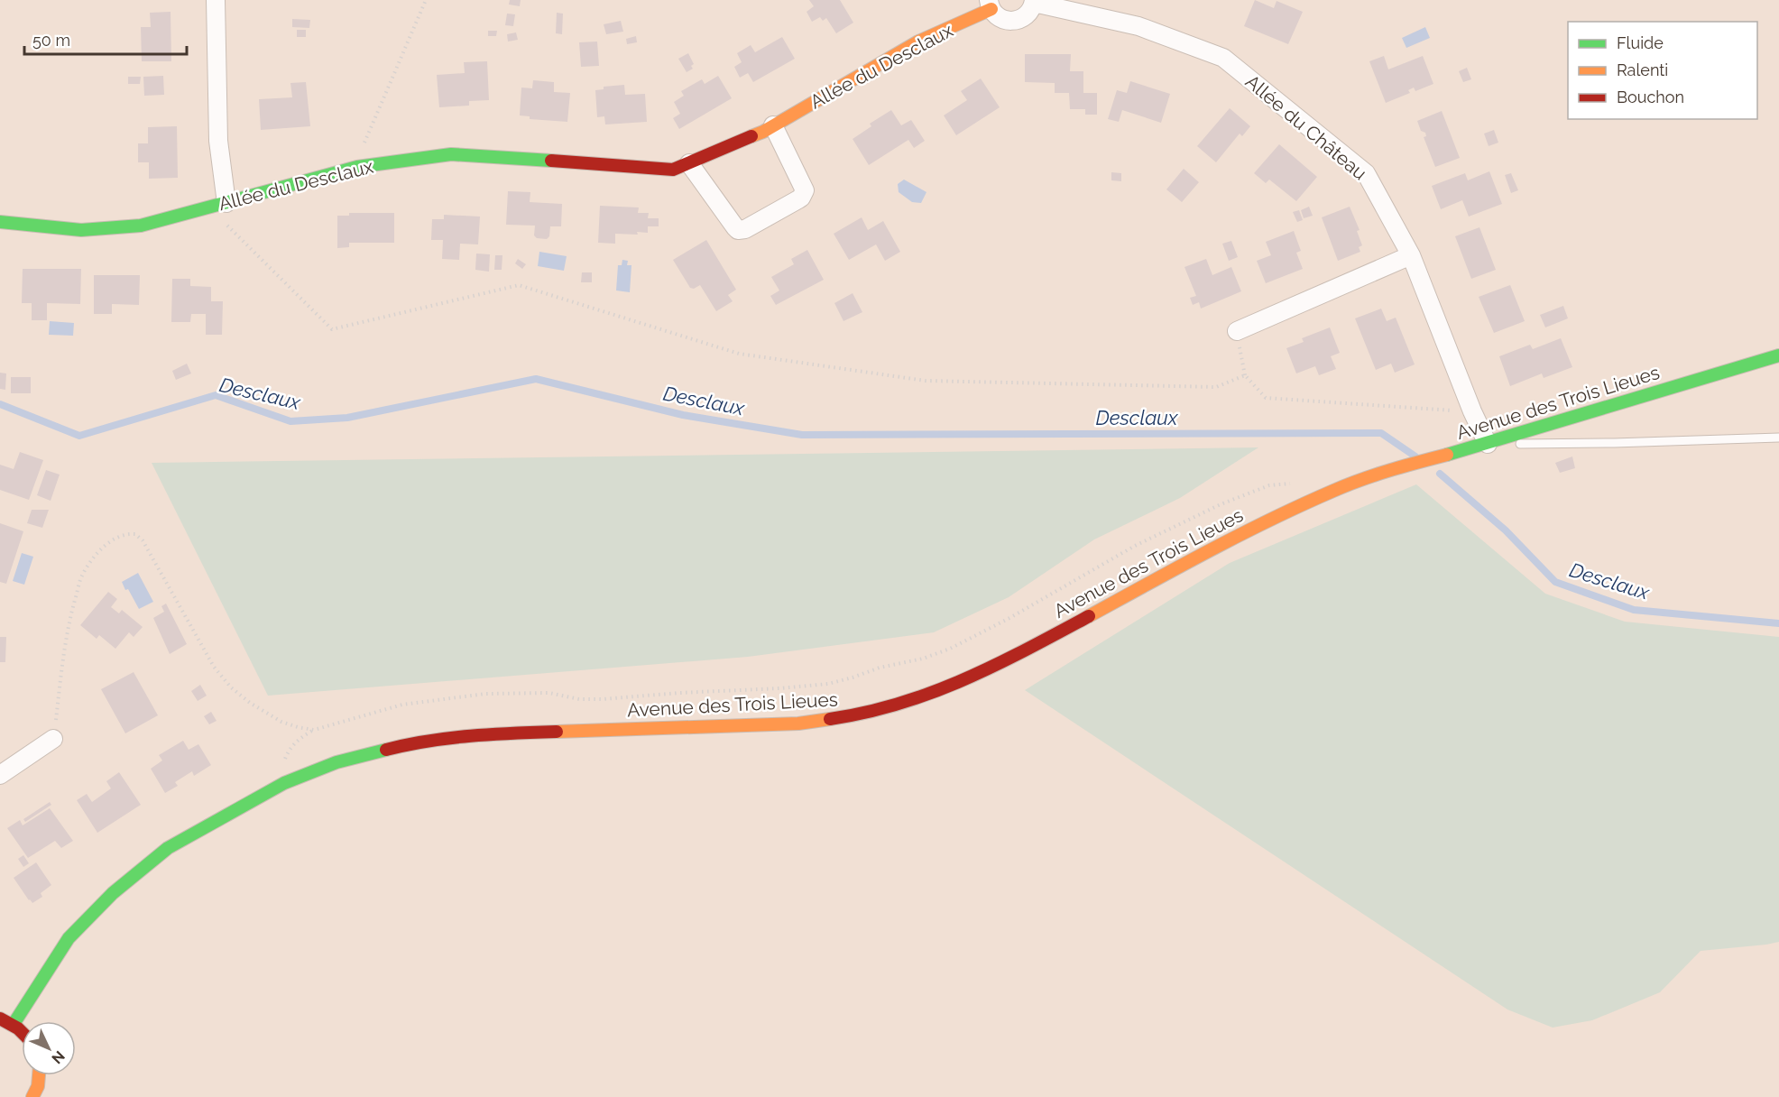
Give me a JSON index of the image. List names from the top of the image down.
{
  "streets": {
    "main road": ["Allée du Desclaux", "Avenue des Trois Lieues"],
    "street": ["Allée du Château"]
  },
  "crossings": [
    ["Allée du Château", "Avenue des Trois Lieues"]
  ],
  "water": ["Desclaux"],
  "legend": ["Fluide", "Ralenti", "Bouchon"],
  "scale_bar": "50 m",
  "north": "bottom right"
}
